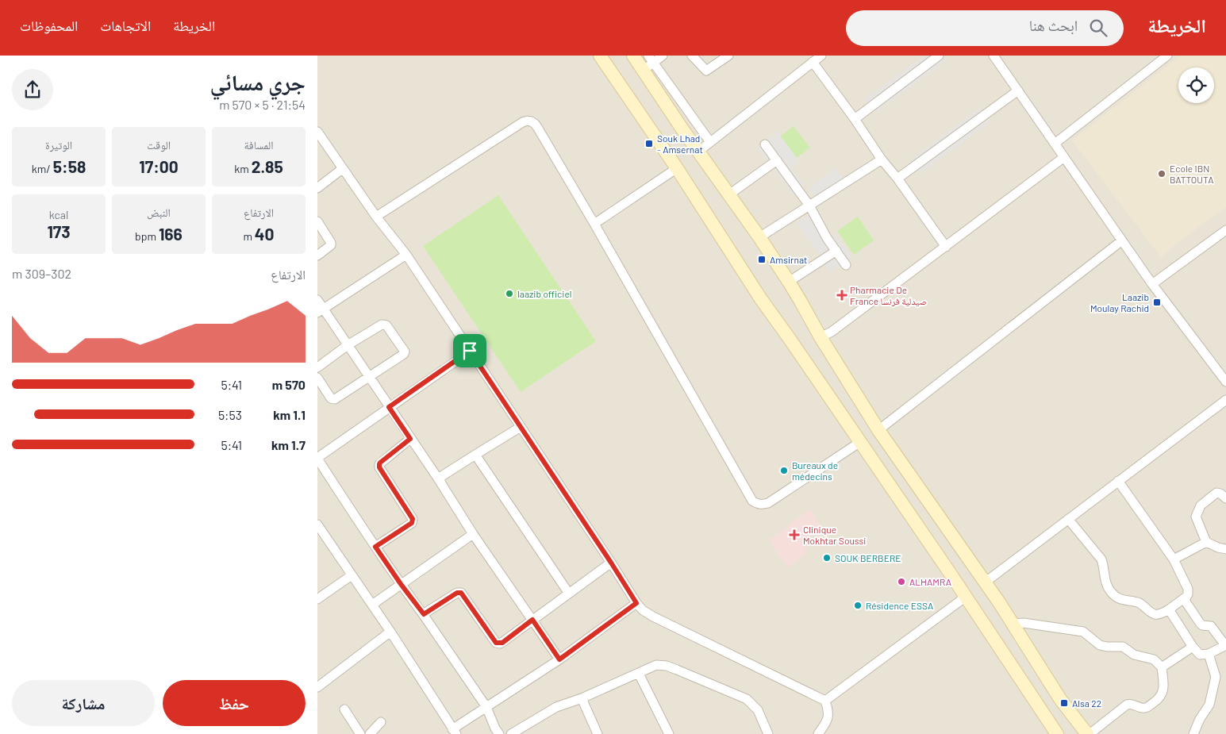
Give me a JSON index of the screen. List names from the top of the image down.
{
  "places": {
    "transit": [
      "Souk Lhad - Amsernat",
      "Amsirnat",
      "Laazib Moulay Rachid",
      "Alsa 22"
    ],
    "other": [
      "Ecole IBN BATTOUTA",
      "laazib officiel",
      "Bureaux de médecins",
      "SOUK BERBERE",
      "ALHAMRA",
      "Résidence ESSA"
    ],
    "health": ["Pharmacie De France صيدلية فرنسا", "Clinique Mokhtar Soussi"]
  },
  "page": {
    "header": "الخريطة",
    "search": "ابحث هنا",
    "nav": ["الخريطة", "الاتجاهات", "المحفوظات"],
    "heading": ["جري مسائي", "21:54 · 5 × 570 m"],
    "stats": [
      ["المسافة", "2.85 km"],
      ["الوقت", "17:00"],
      ["الوتيرة", "5:58 /km"],
      ["الارتفاع", "40 m"],
      ["النبض", "166 bpm"],
      ["kcal", "173"]
    ],
    "chart": ["الارتفاع", "302–309 m"],
    "list": [
      {
        "name": "570 m",
        "note": "5:41"
      },
      {
        "name": "1.1 km",
        "note": "5:53"
      },
      {
        "name": "1.7 km",
        "note": "5:41"
      }
    ],
    "buttons": ["حفظ", "مشاركة"]
  }
}
